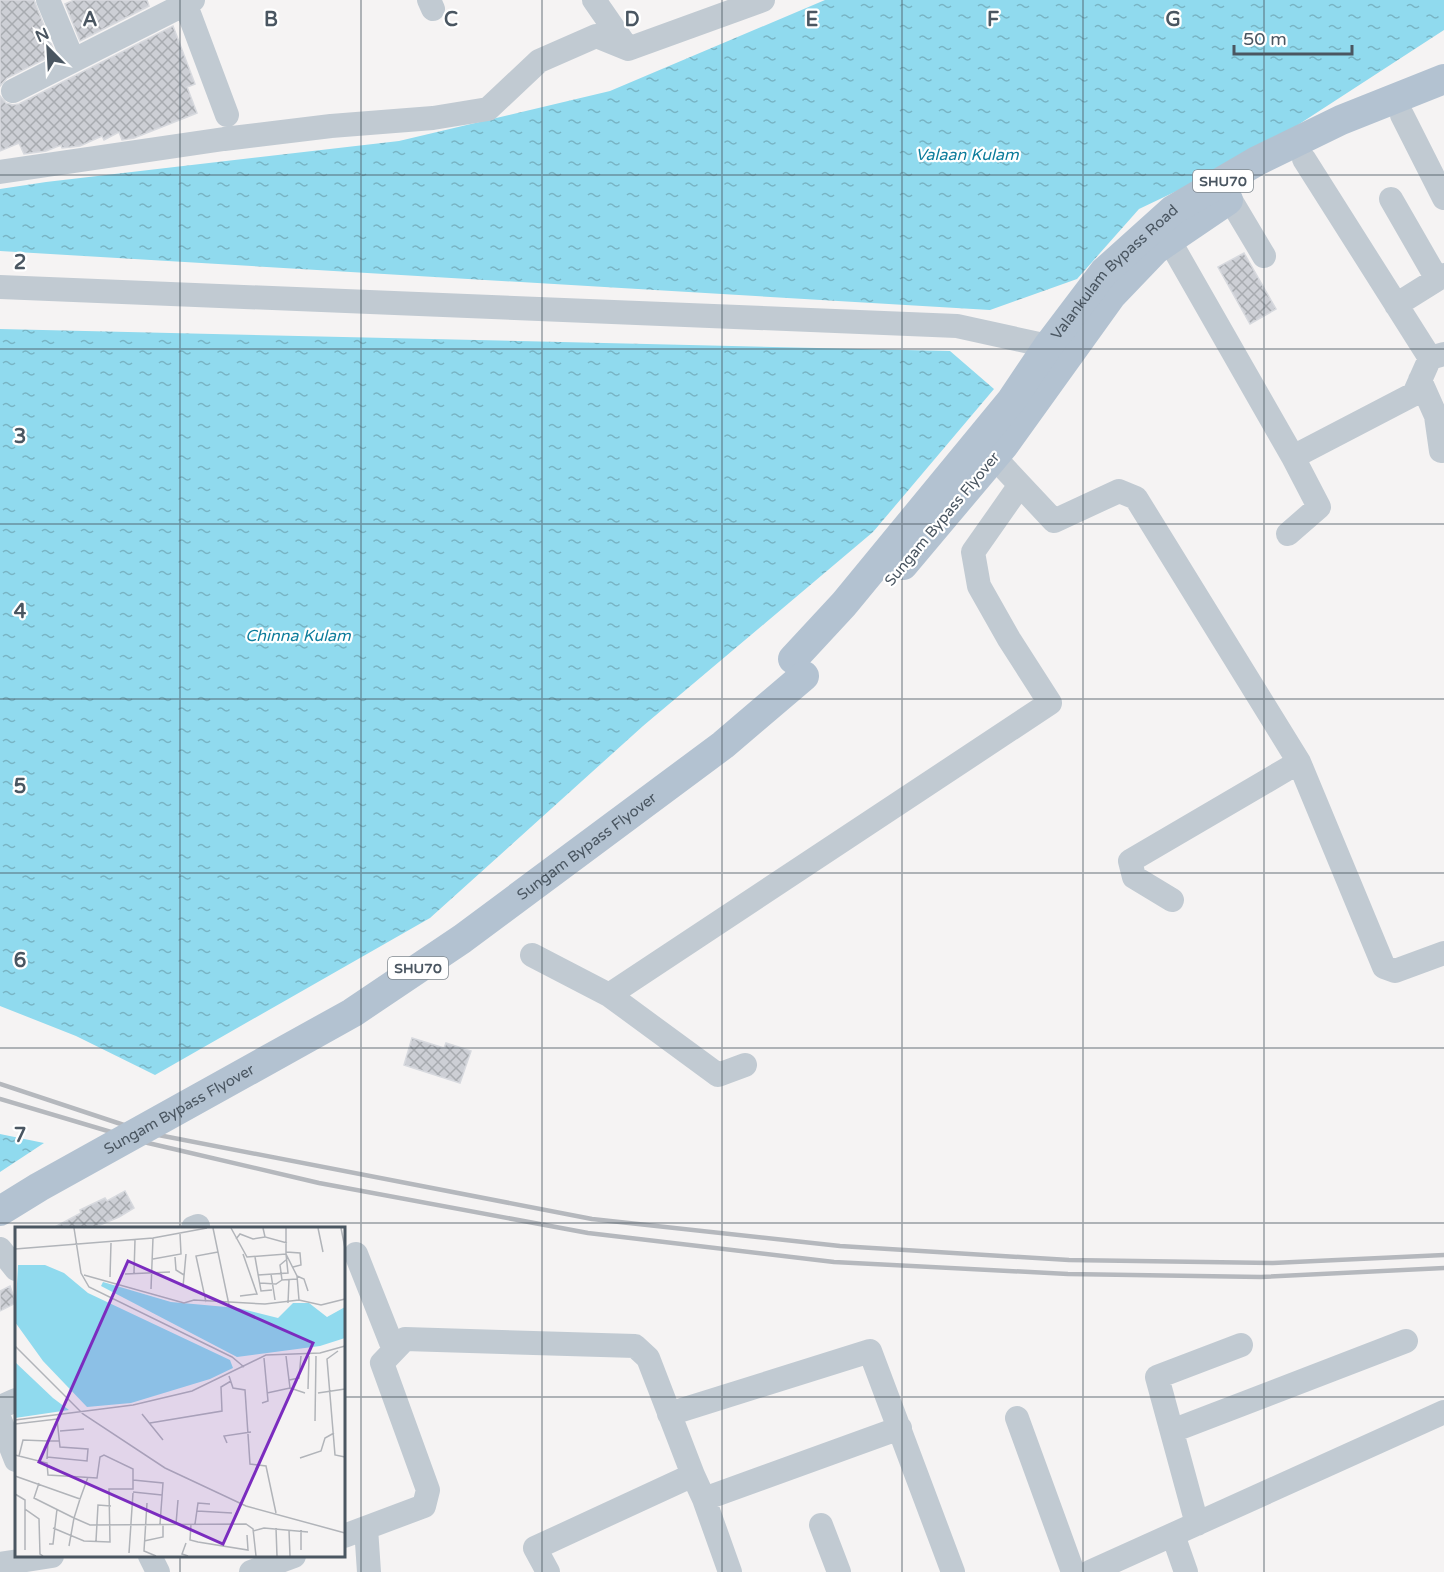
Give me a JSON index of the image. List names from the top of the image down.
{
  "streets": {
    "main road": ["SHU70", "Valankulam Bypass Road", "Sungam Bypass Flyover"]
  },
  "crossings": [
    ["Valankulam Bypass Road", "Sungam Bypass Flyover"]
  ],
  "water": ["Valaan Kulam", "Chinna Kulam"],
  "scale_bar": "50 m",
  "north": "top left",
  "grid": {
    "columns": [
      "A",
      "B",
      "C",
      "D",
      "E",
      "F",
      "G"
    ],
    "rows": [
      "2",
      "3",
      "4",
      "5",
      "6",
      "7"
    ]
  }
}
